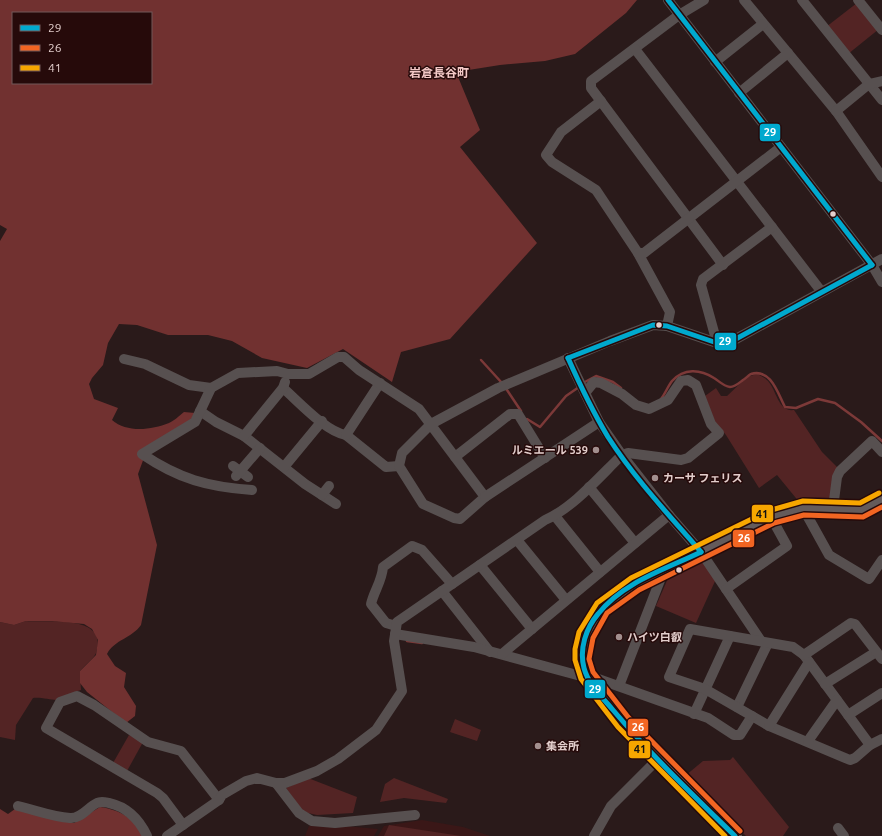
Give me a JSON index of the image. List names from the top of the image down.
{
  "districts": ["岩倉長谷町"],
  "places": [
    "ルミエール 539",
    "カーサ フェリス",
    "ハイツ白叡",
    "集会所"
  ],
  "lines": ["transit line 29", "transit line 41", "transit line 26"],
  "legend": ["29", "26", "41"]
}
